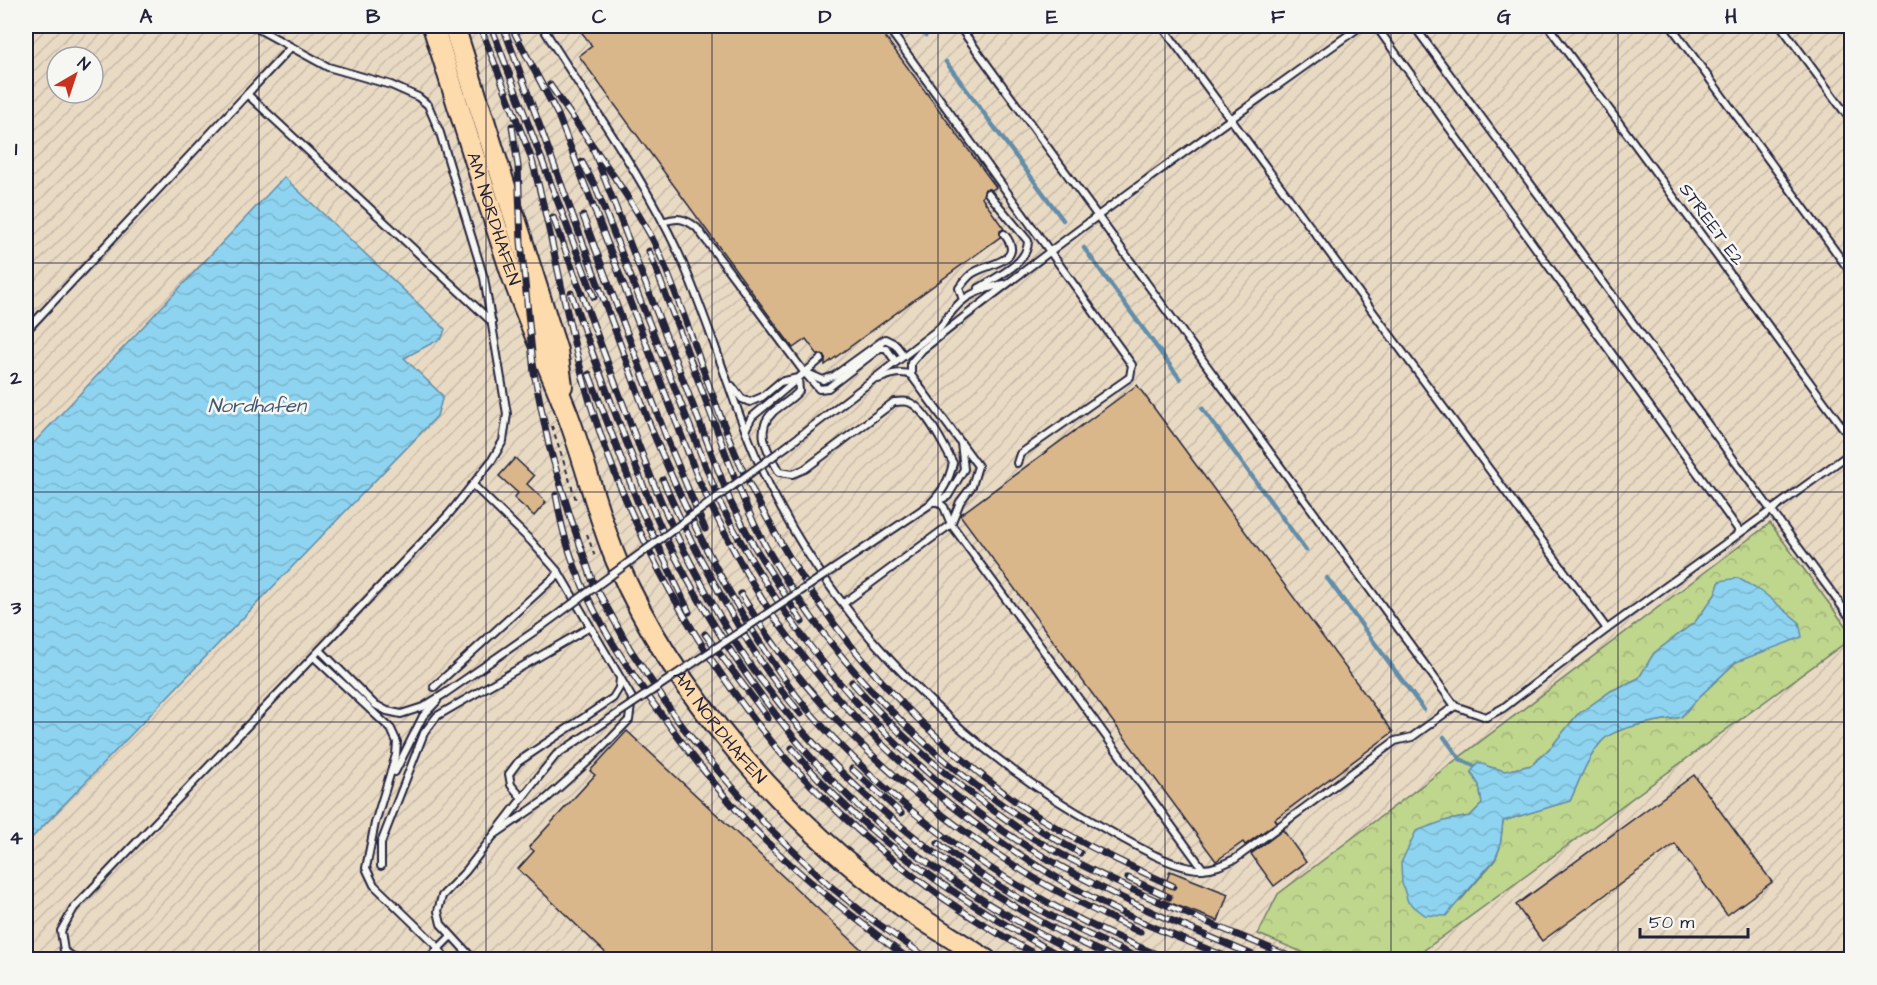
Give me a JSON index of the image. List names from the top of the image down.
{
  "streets": {
    "main road": ["AM NORDHAFEN"],
    "lane": ["STREET E2"]
  },
  "water": ["Nordhafen"],
  "scale_bar": "50 m",
  "north": "top right",
  "grid": {
    "columns": [
      "A",
      "B",
      "C",
      "D",
      "E",
      "F",
      "G",
      "H"
    ],
    "rows": [
      "1",
      "2",
      "3",
      "4"
    ]
  }
}
